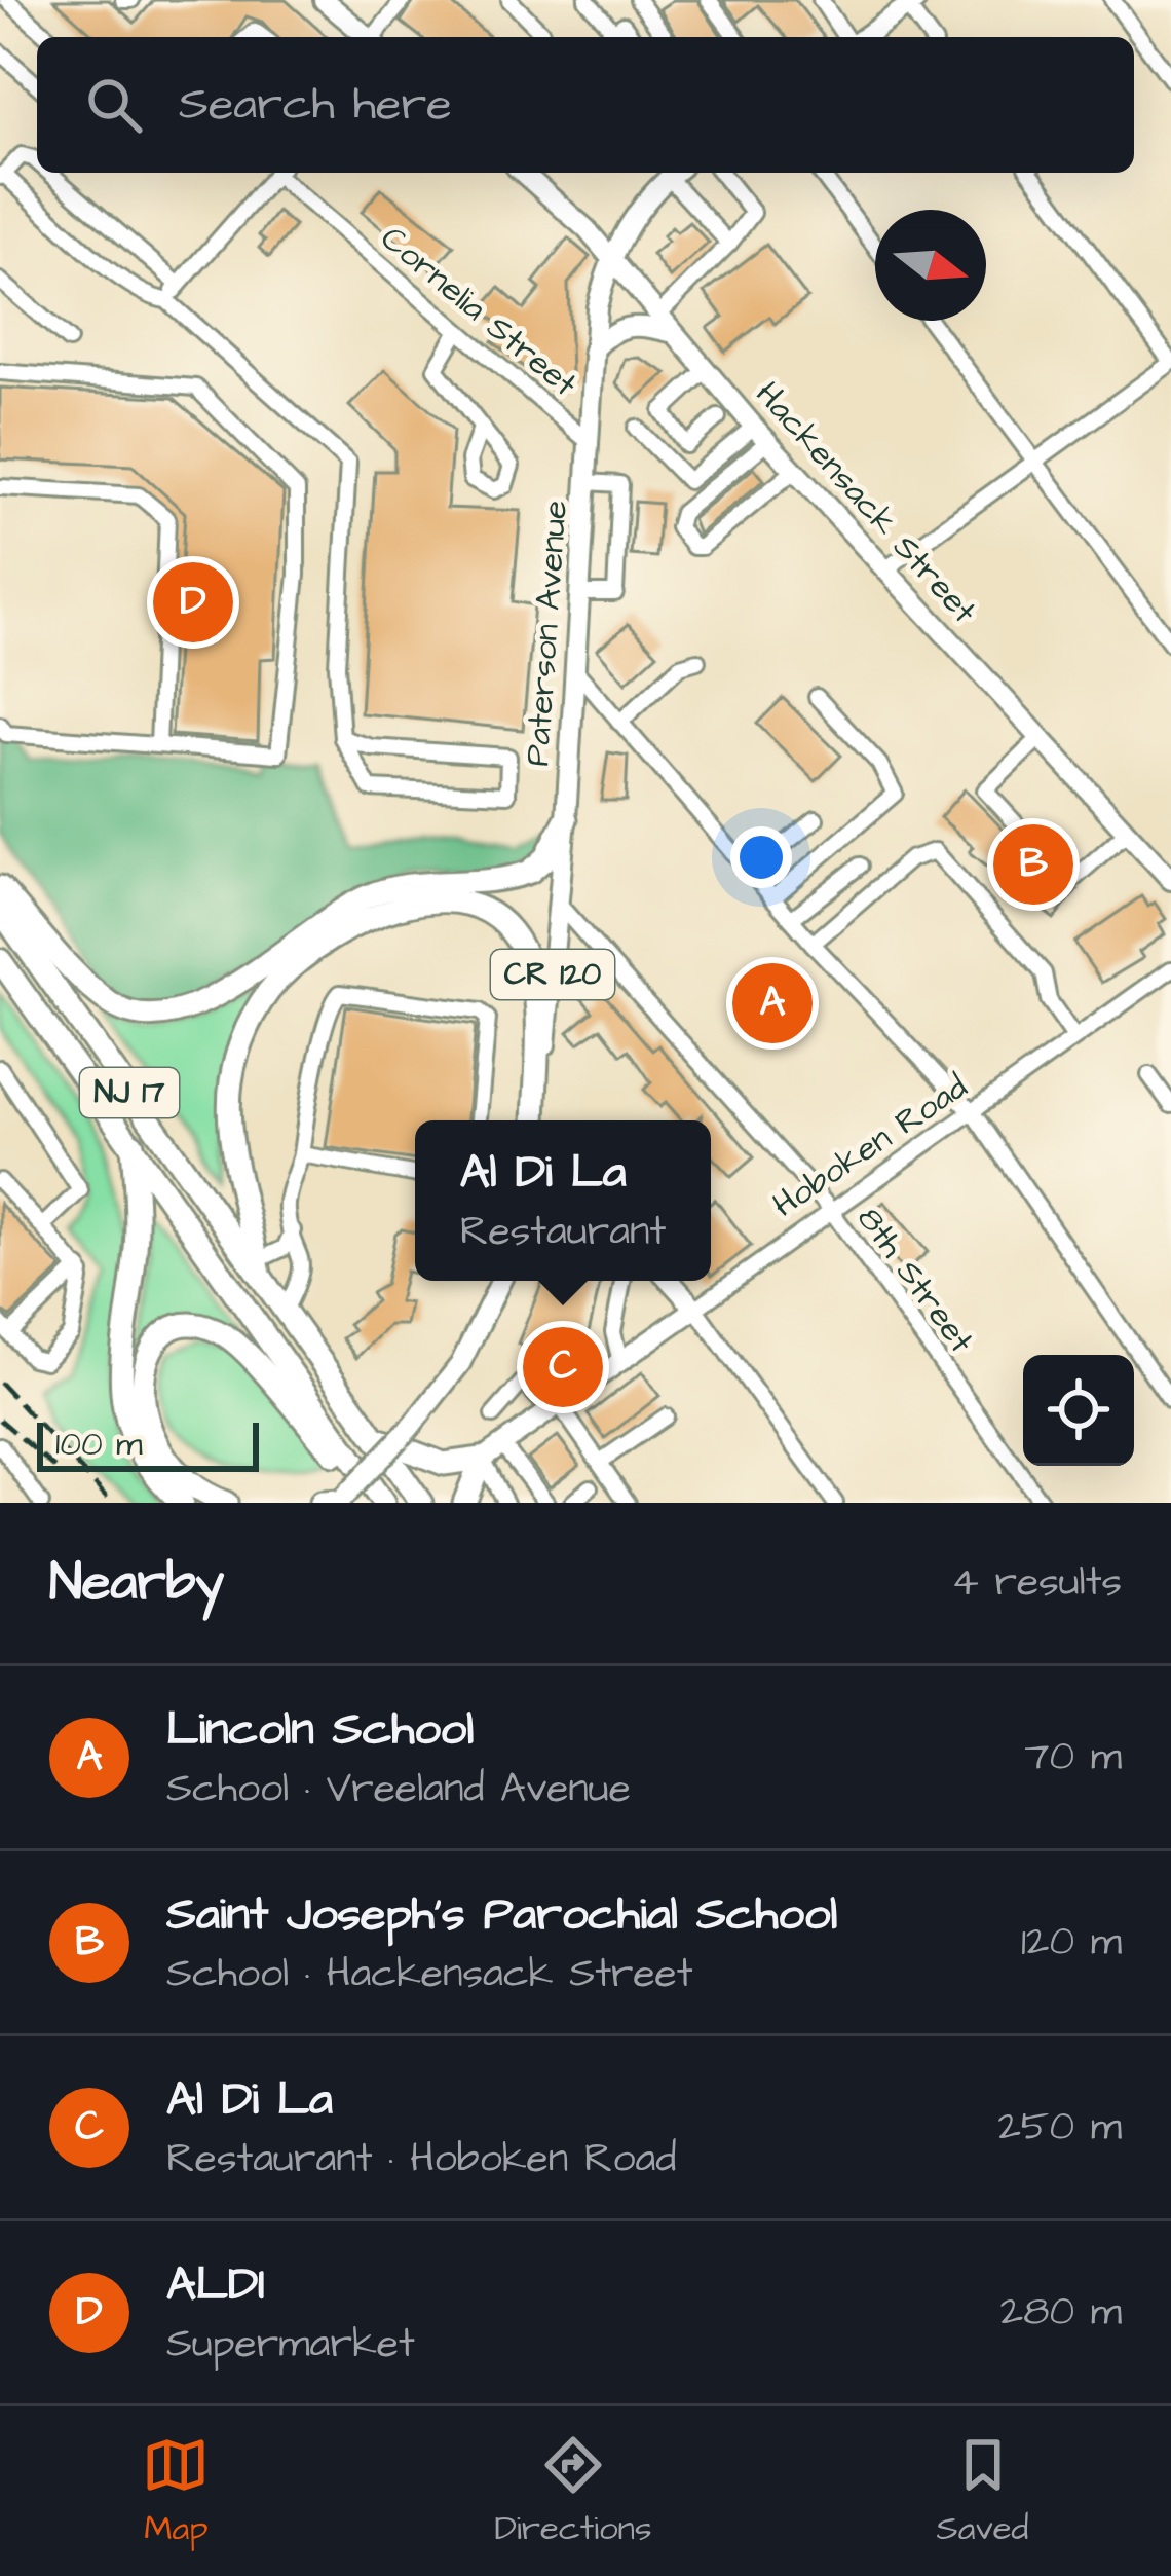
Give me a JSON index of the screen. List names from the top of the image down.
{
  "streets": {
    "highway": ["NJ 17"],
    "main road": [
      "Hackensack Street",
      "Paterson Avenue",
      "CR 120",
      "Hoboken Road"
    ],
    "street": ["Cornelia Street", "8th Street"]
  },
  "crossings": [
    ["Cornelia Street", "Paterson Avenue"],
    ["Hackensack Street", "Paterson Avenue"],
    ["Paterson Avenue", "8th Street"],
    ["Hoboken Road", "8th Street"]
  ],
  "scale_bar": "100 m",
  "north": "right",
  "page": {
    "search": "Search here",
    "pins": [
      "D",
      "B",
      "A",
      "C"
    ],
    "popup": ["Al Di La", "Restaurant"],
    "scale": "100 m",
    "heading": ["Nearby", "4 results"],
    "list": [
      {
        "mark": "A",
        "name": "Lincoln School",
        "note": "School · Vreeland Avenue",
        "value": "70 m"
      },
      {
        "mark": "B",
        "name": "Saint Joseph's Parochial School",
        "note": "School · Hackensack Street",
        "value": "120 m"
      },
      {
        "mark": "C",
        "name": "Al Di La",
        "note": "Restaurant · Hoboken Road",
        "value": "250 m"
      },
      {
        "mark": "D",
        "name": "ALDI",
        "note": "Supermarket",
        "value": "280 m"
      }
    ],
    "nav": ["Map", "Directions", "Saved"]
  }
}
